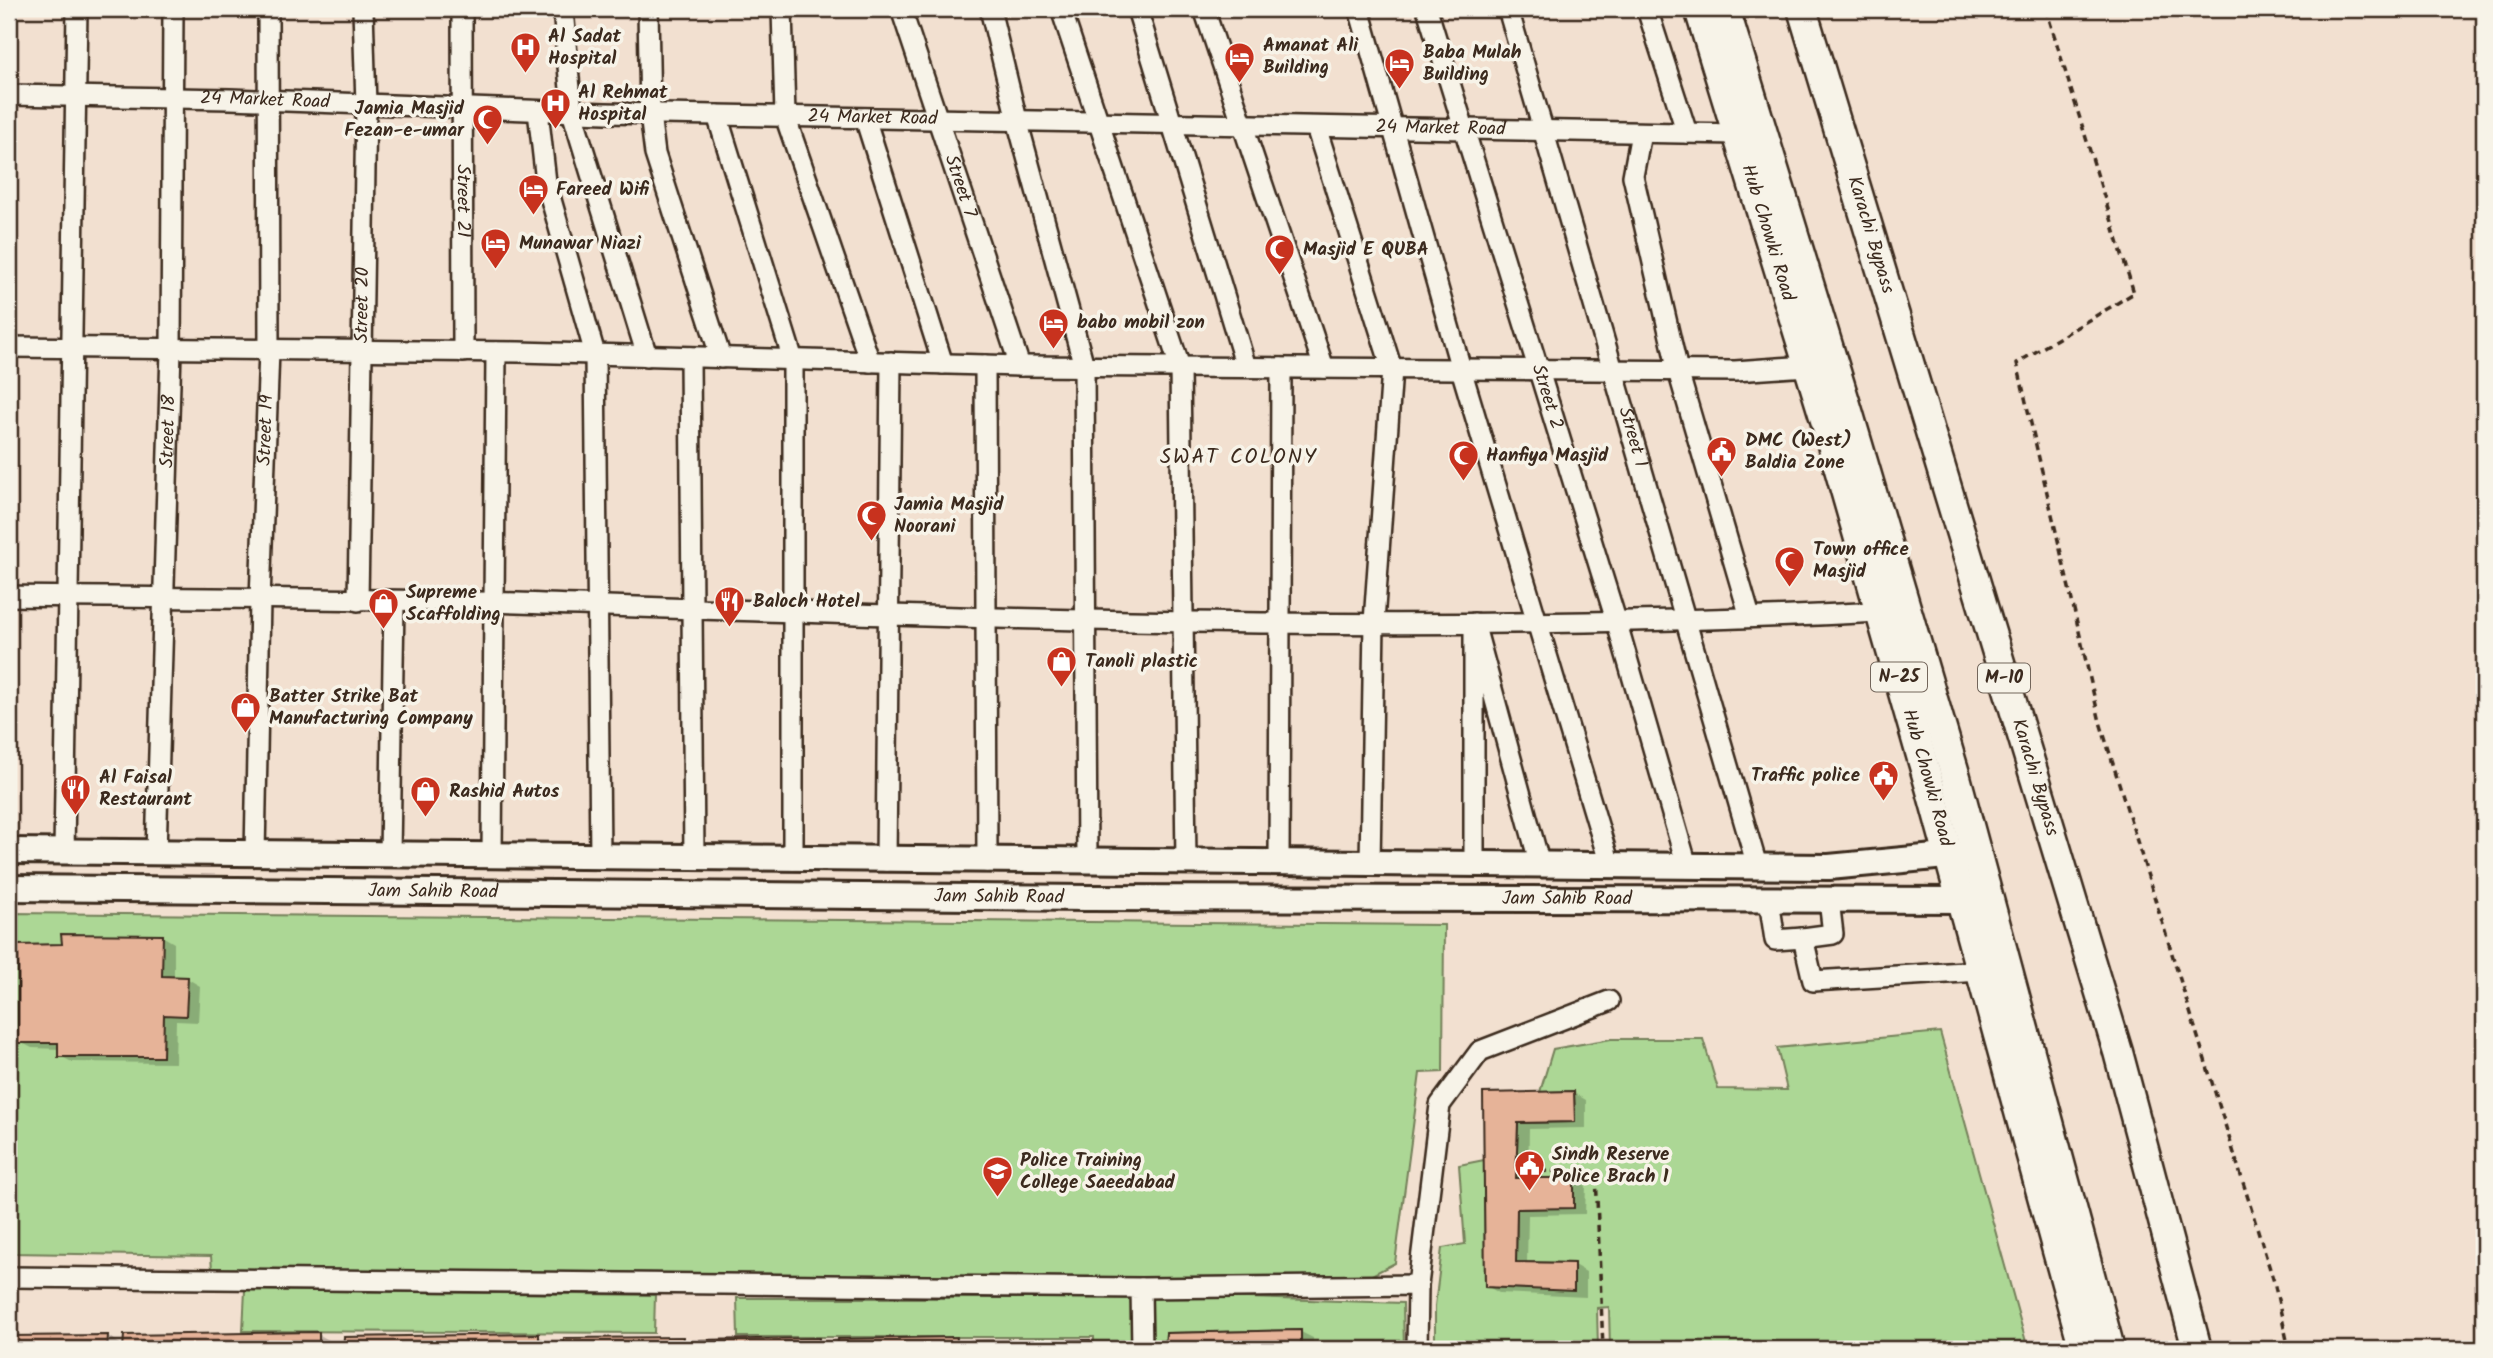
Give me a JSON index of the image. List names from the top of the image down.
{
  "streets": {
    "highway": [
      "Hub Chowki Road",
      "Karachi Bypass",
      "N-25",
      "M-10"
    ],
    "main road": ["Jam Sahib Road"],
    "street": [
      "24 Market Road",
      "Street 7",
      "Street 21",
      "Street 20",
      "Street 2",
      "Street 18",
      "Street 19",
      "Street 1"
    ]
  },
  "crossings": [
    ["24 Market Road", "Street 7"],
    ["24 Market Road", "Street 21"],
    ["24 Market Road", "Hub Chowki Road"],
    ["24 Market Road", "Street 20"],
    ["24 Market Road", "Street 2"],
    ["24 Market Road", "Street 18"],
    ["24 Market Road", "Street 19"],
    ["24 Market Road", "Street 1"],
    ["Hub Chowki Road", "Jam Sahib Road"],
    ["Street 2", "Jam Sahib Road"],
    ["Street 18", "Jam Sahib Road"],
    ["Street 19", "Jam Sahib Road"],
    ["Street 1", "Jam Sahib Road"]
  ],
  "districts": ["SWAT COLONY"],
  "places": {
    "hospital": ["Al Sadat Hospital", "Al Rehmat Hospital"],
    "hotel": [
      "Amanat Ali Building",
      "Baba Mulah Building",
      "Fareed Wifi",
      "Munawar Niazi",
      "babo mobil zon"
    ],
    "mosque": [
      "Jamia Masjid Fezan-e-umar",
      "Masjid E QUBA",
      "Hanfiya Masjid",
      "Jamia Masjid Noorani",
      "Town office Masjid"
    ],
    "public building": ["DMC (West) Baldia Zone", "Traffic police", "Sindh Reserve Police Brach 1"],
    "restaurant": ["Baloch Hotel", "Al Faisal Restaurant"],
    "shop": [
      "Supreme Scaffolding",
      "Tanoli plastic",
      "Batter Strike Bat Manufacturing Company",
      "Rashid Autos"
    ],
    "school or university": ["Police Training College Saeedabad"]
  }
}
